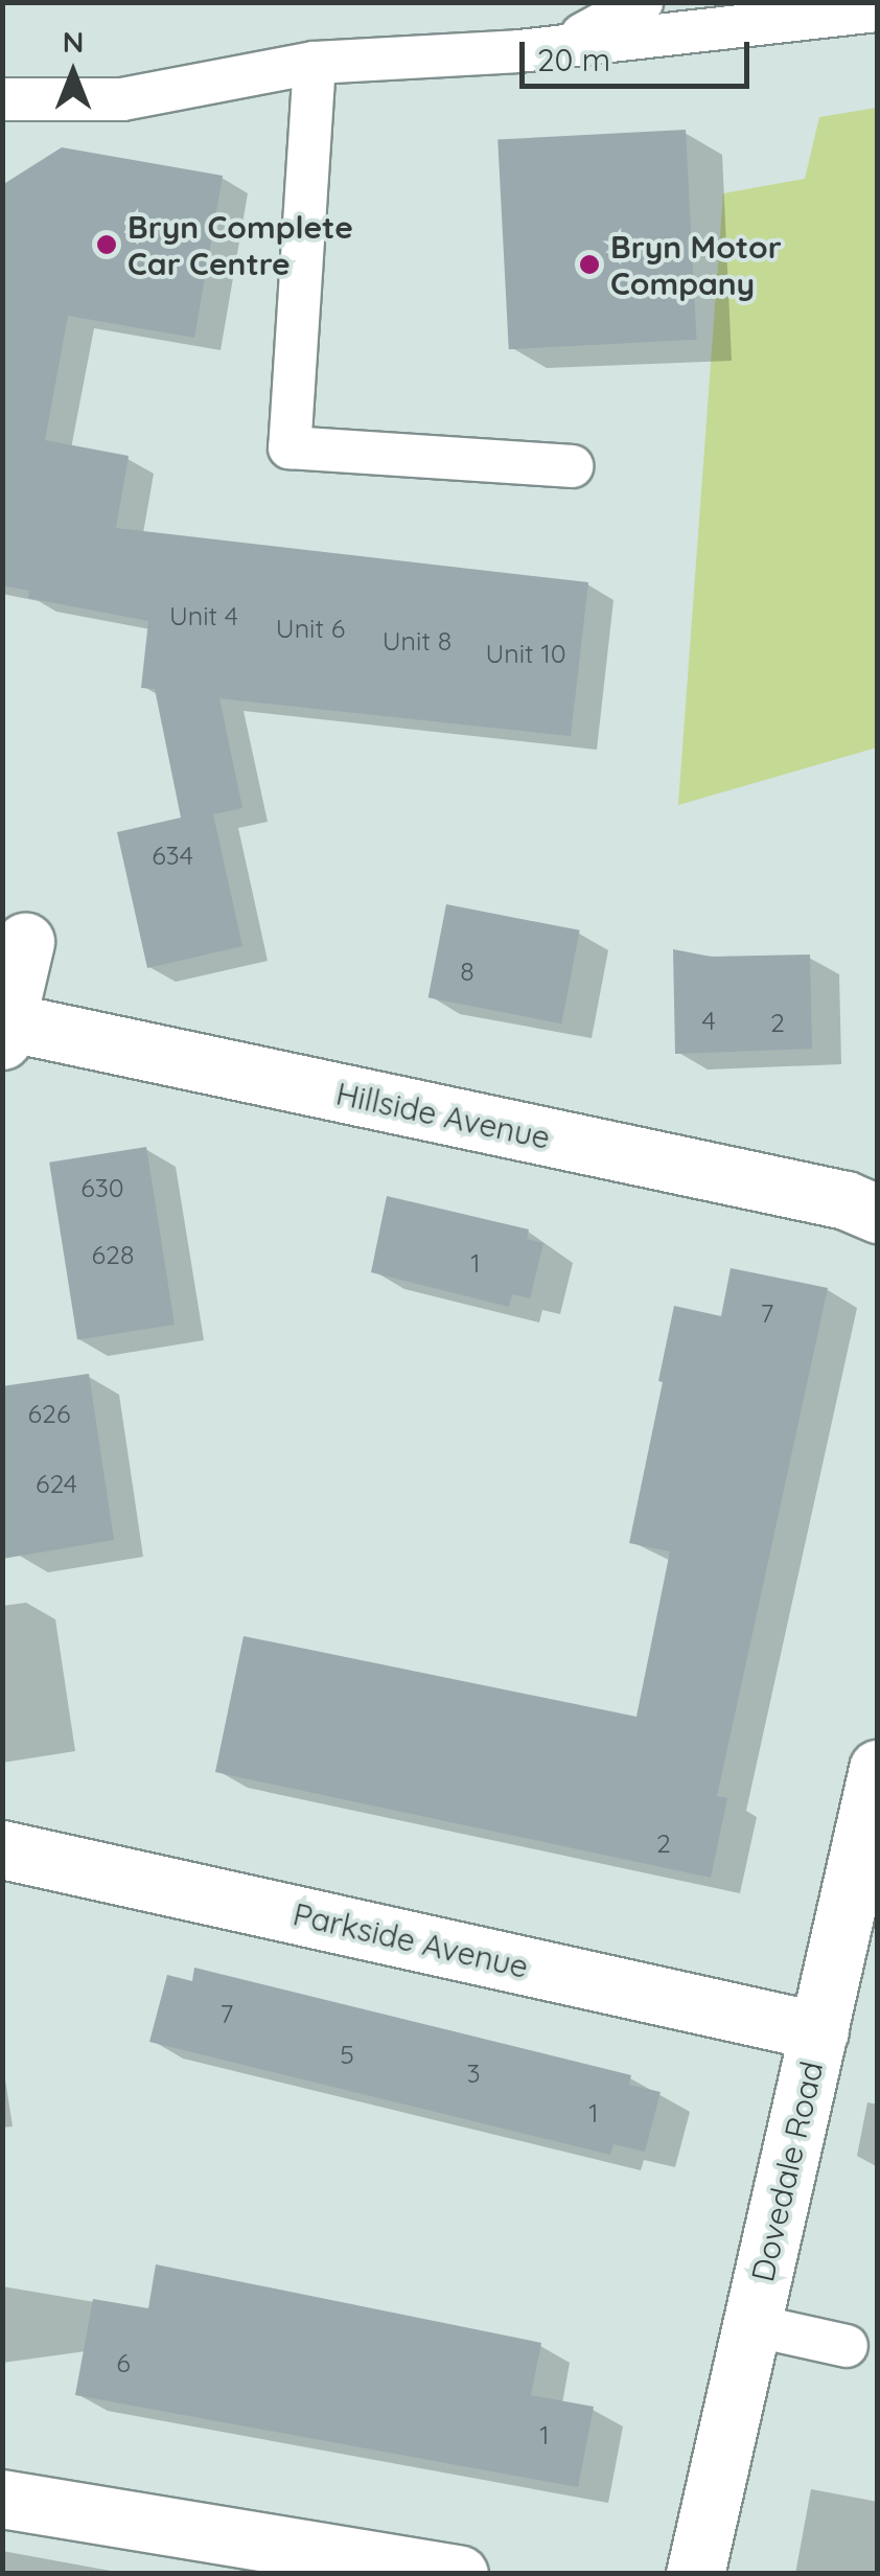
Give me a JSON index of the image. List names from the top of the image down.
{
  "streets": {
    "street": ["Hillside Avenue", "Parkside Avenue", "Dovedale Road"]
  },
  "crossings": [
    ["Parkside Avenue", "Dovedale Road"]
  ],
  "places": ["Bryn Complete Car Centre", "Bryn Motor Company"],
  "house_numbers": [
    "Unit 4",
    "Unit 6",
    "Unit 8",
    "Unit 10",
    "634",
    "8",
    "4",
    "2",
    "630",
    "628",
    "1",
    "7",
    "626",
    "624",
    "2",
    "7",
    "5",
    "3",
    "1",
    "6",
    "1"
  ],
  "scale_bar": "20 m",
  "north": "top"
}
